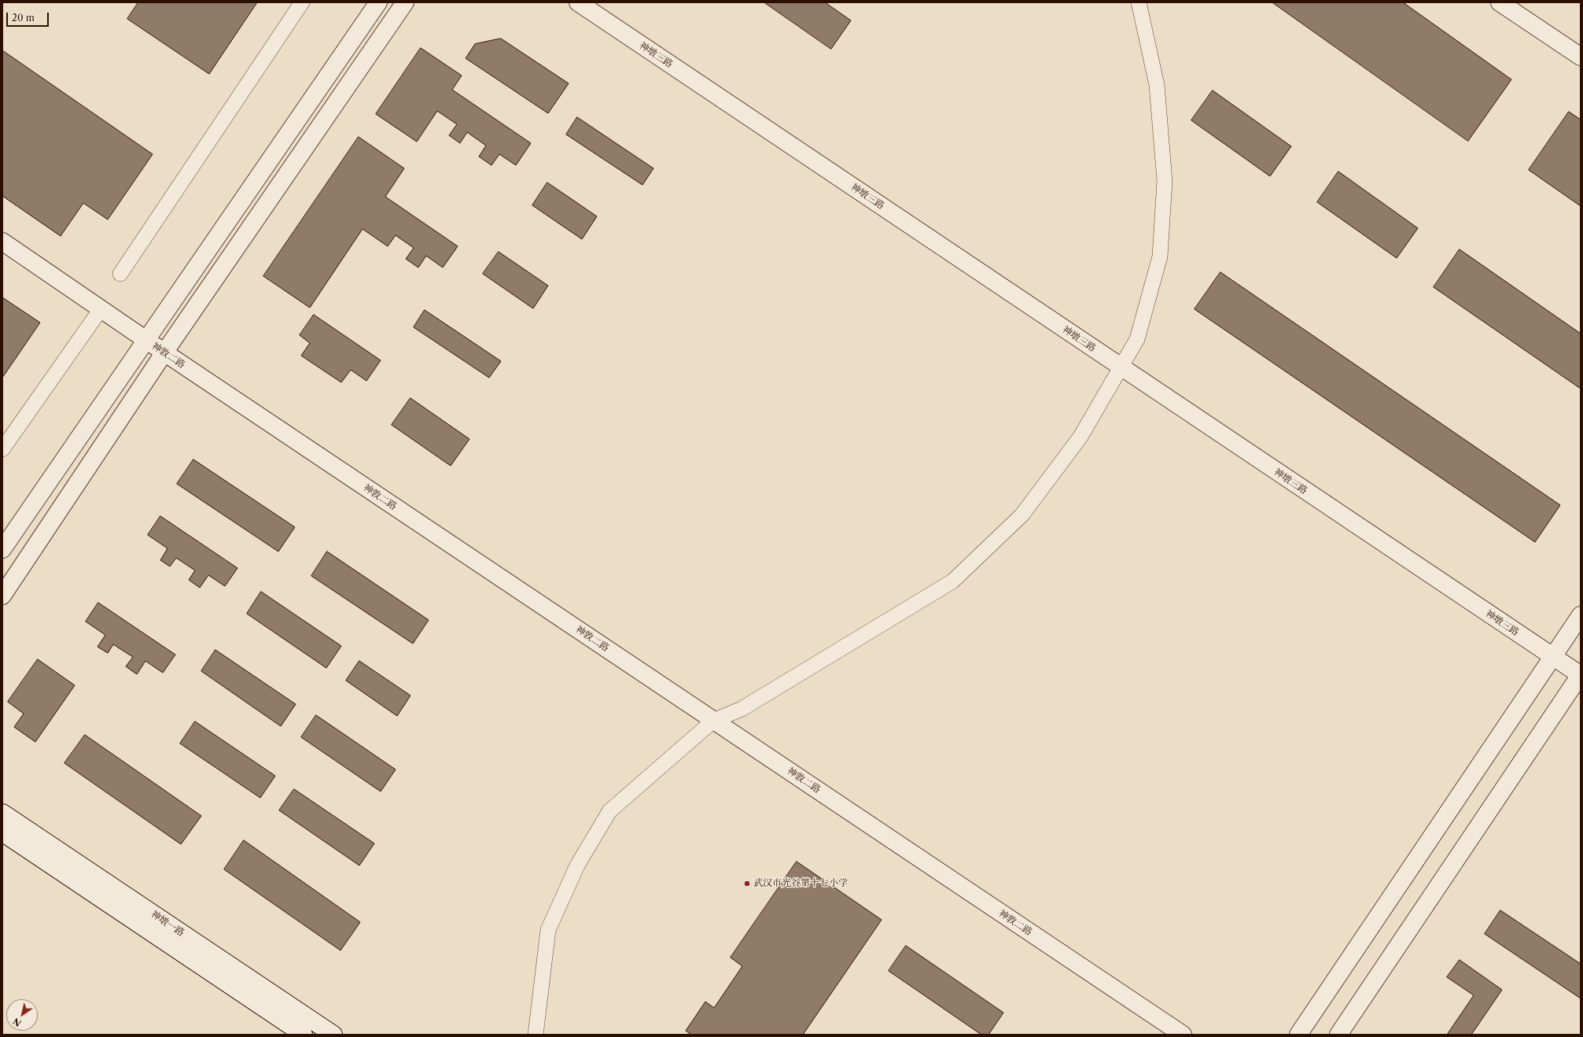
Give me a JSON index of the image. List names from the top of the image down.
{
  "streets": {
    "street": ["神墩三路", "神敦二路", "神墩一路"]
  },
  "places": ["武汉市光谷第十七小学"],
  "scale_bar": "20 m",
  "north": "bottom left"
}
